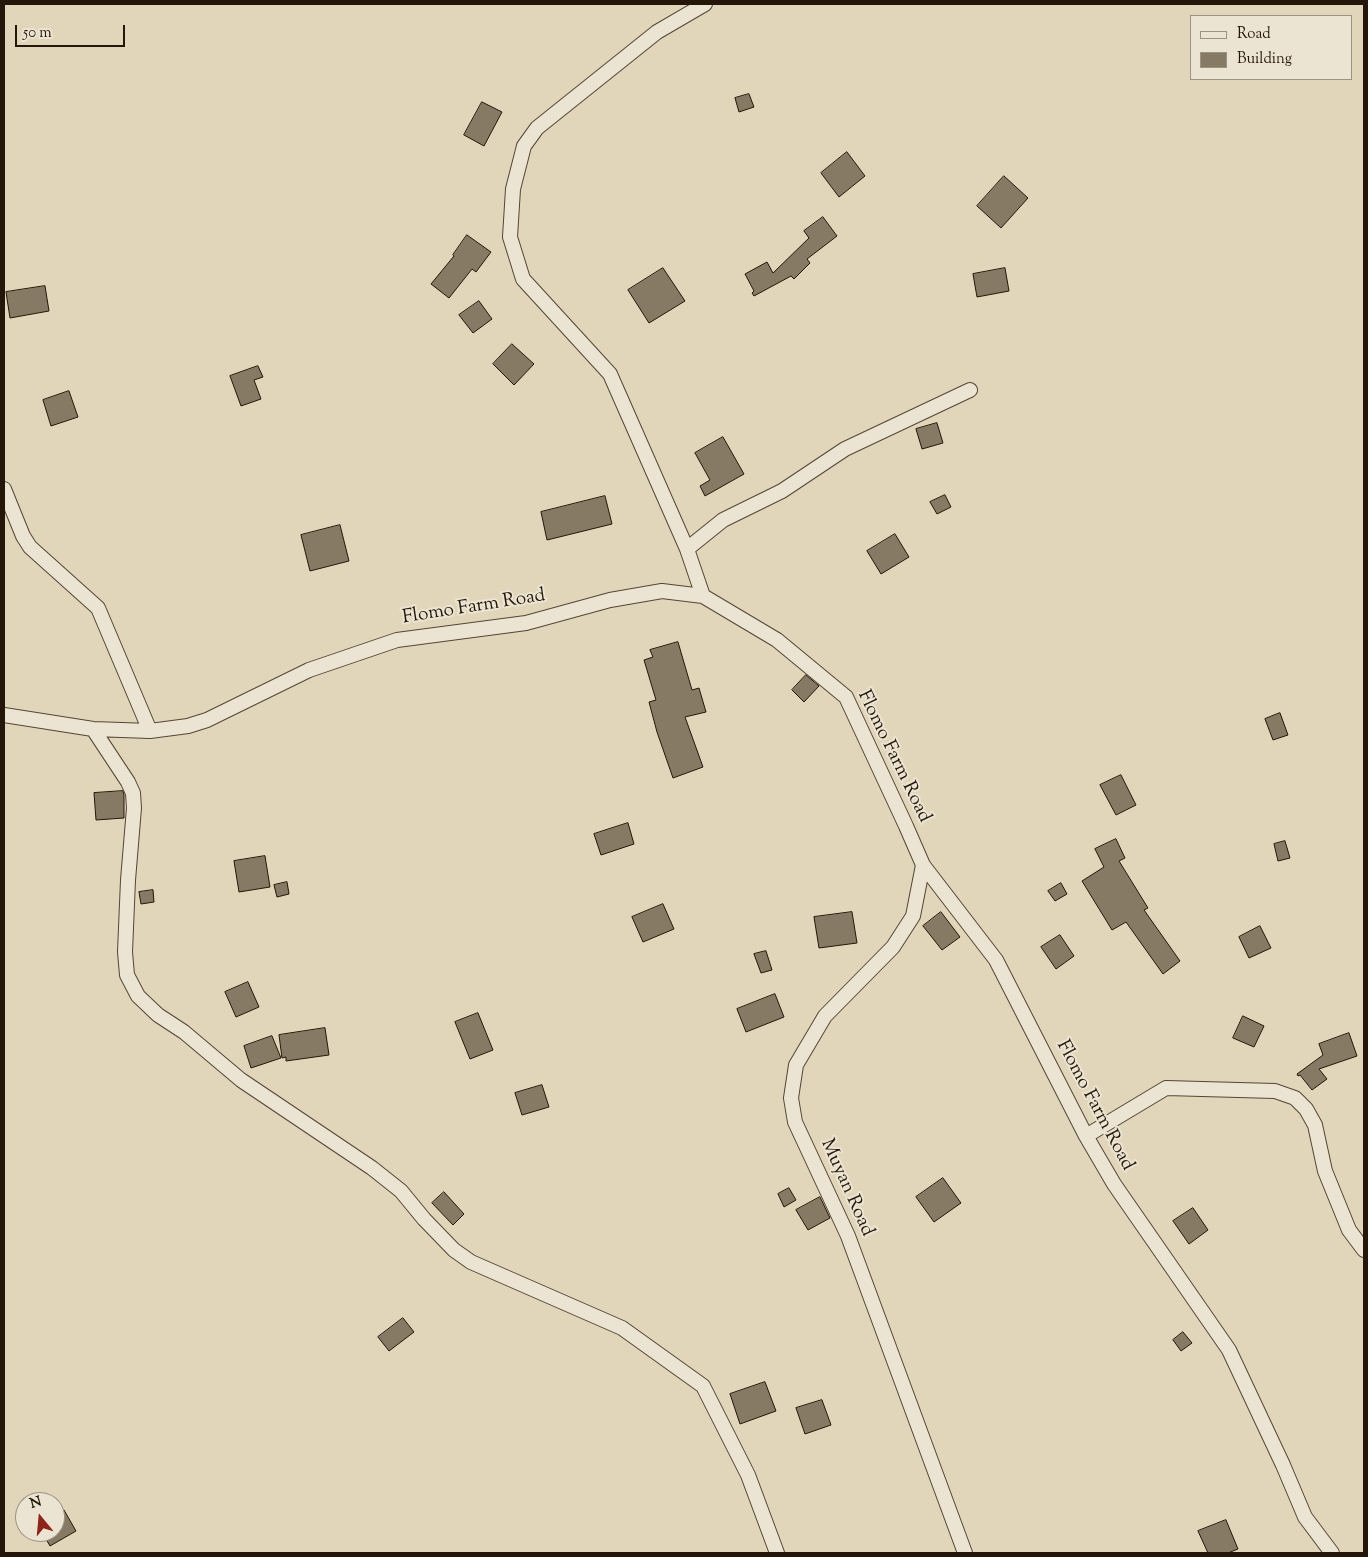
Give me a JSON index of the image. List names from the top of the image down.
{
  "streets": {
    "street": ["Flomo Farm Road", "Muyan Road"]
  },
  "crossings": [
    ["Flomo Farm Road", "Muyan Road"]
  ],
  "legend": ["Road", "Building"],
  "scale_bar": "50 m",
  "north": "top"
}
